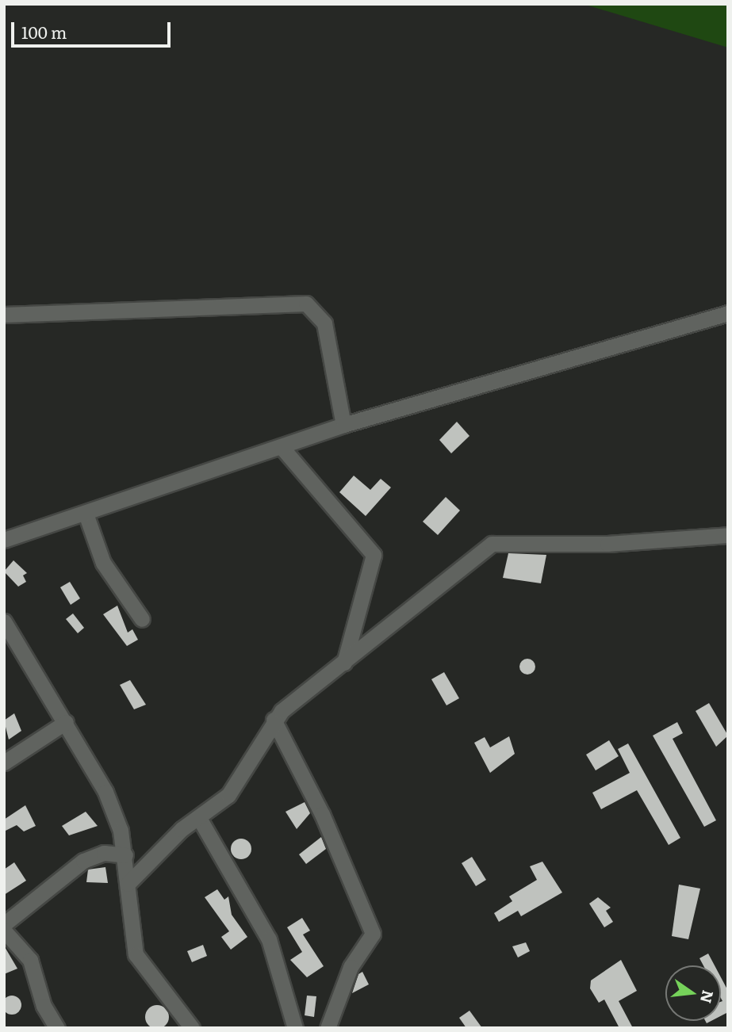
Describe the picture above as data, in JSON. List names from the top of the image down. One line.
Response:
{"scale_bar":"100 m","north":"right"}
